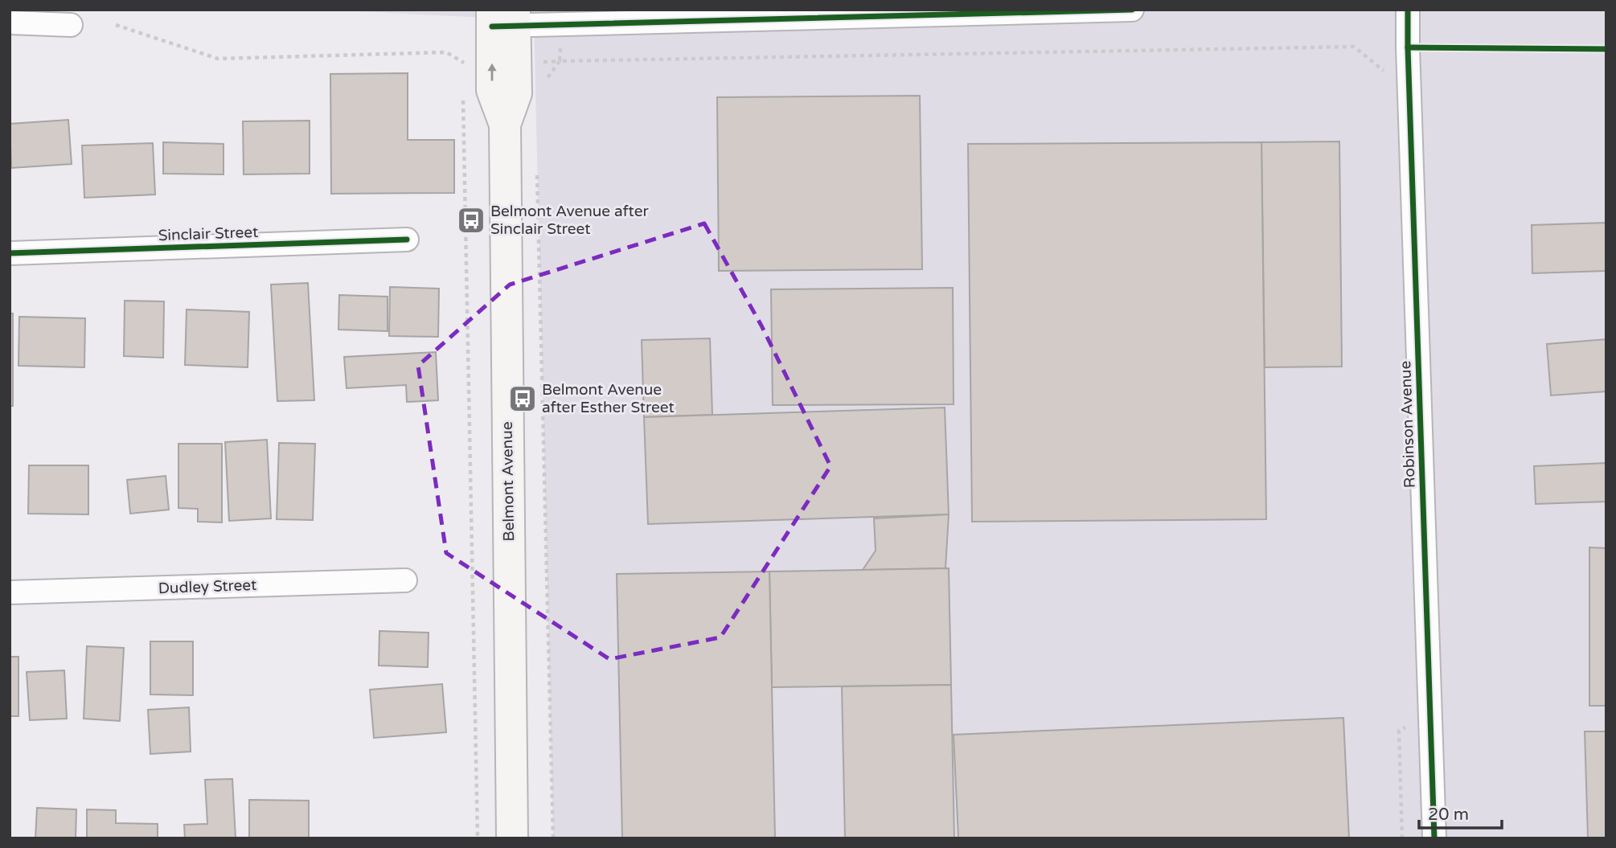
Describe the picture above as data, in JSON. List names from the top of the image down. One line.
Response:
{"streets":{"main road":["Belmont Avenue"],"street":["Sinclair Street","Robinson Avenue","Dudley Street"]},"places":{"bus stop":["Belmont Avenue after Sinclair Street","Belmont Avenue after Esther Street"]},"scale_bar":"20 m"}
